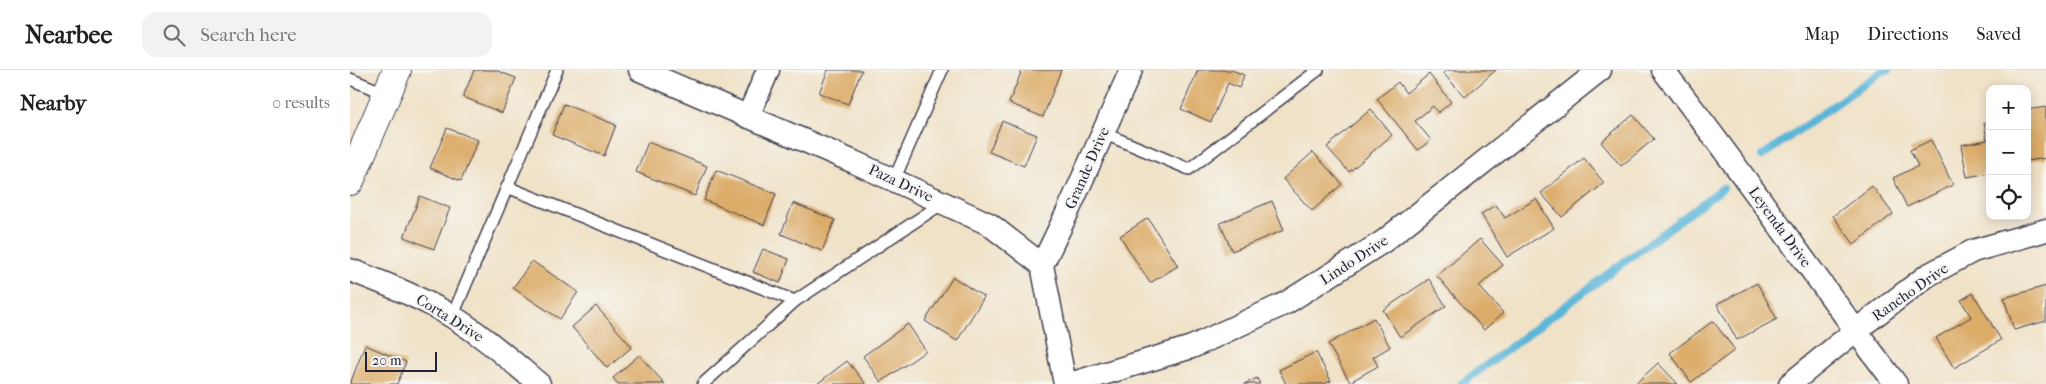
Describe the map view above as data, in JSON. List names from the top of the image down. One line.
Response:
{"streets":{"street":["Grande Drive","Paza Drive","Leyenda Drive","Lindo Drive","Rancho Drive","Corta Drive"]},"crossings":[["Grande Drive","Paza Drive"],["Leyenda Drive","Rancho Drive"]],"scale_bar":"20 m","page":{"header":"Nearbee","search":"Search here","nav":["Map","Directions","Saved"],"heading":["Nearby","0 results"],"map_buttons":["+","−"],"scale":"20 m"}}
